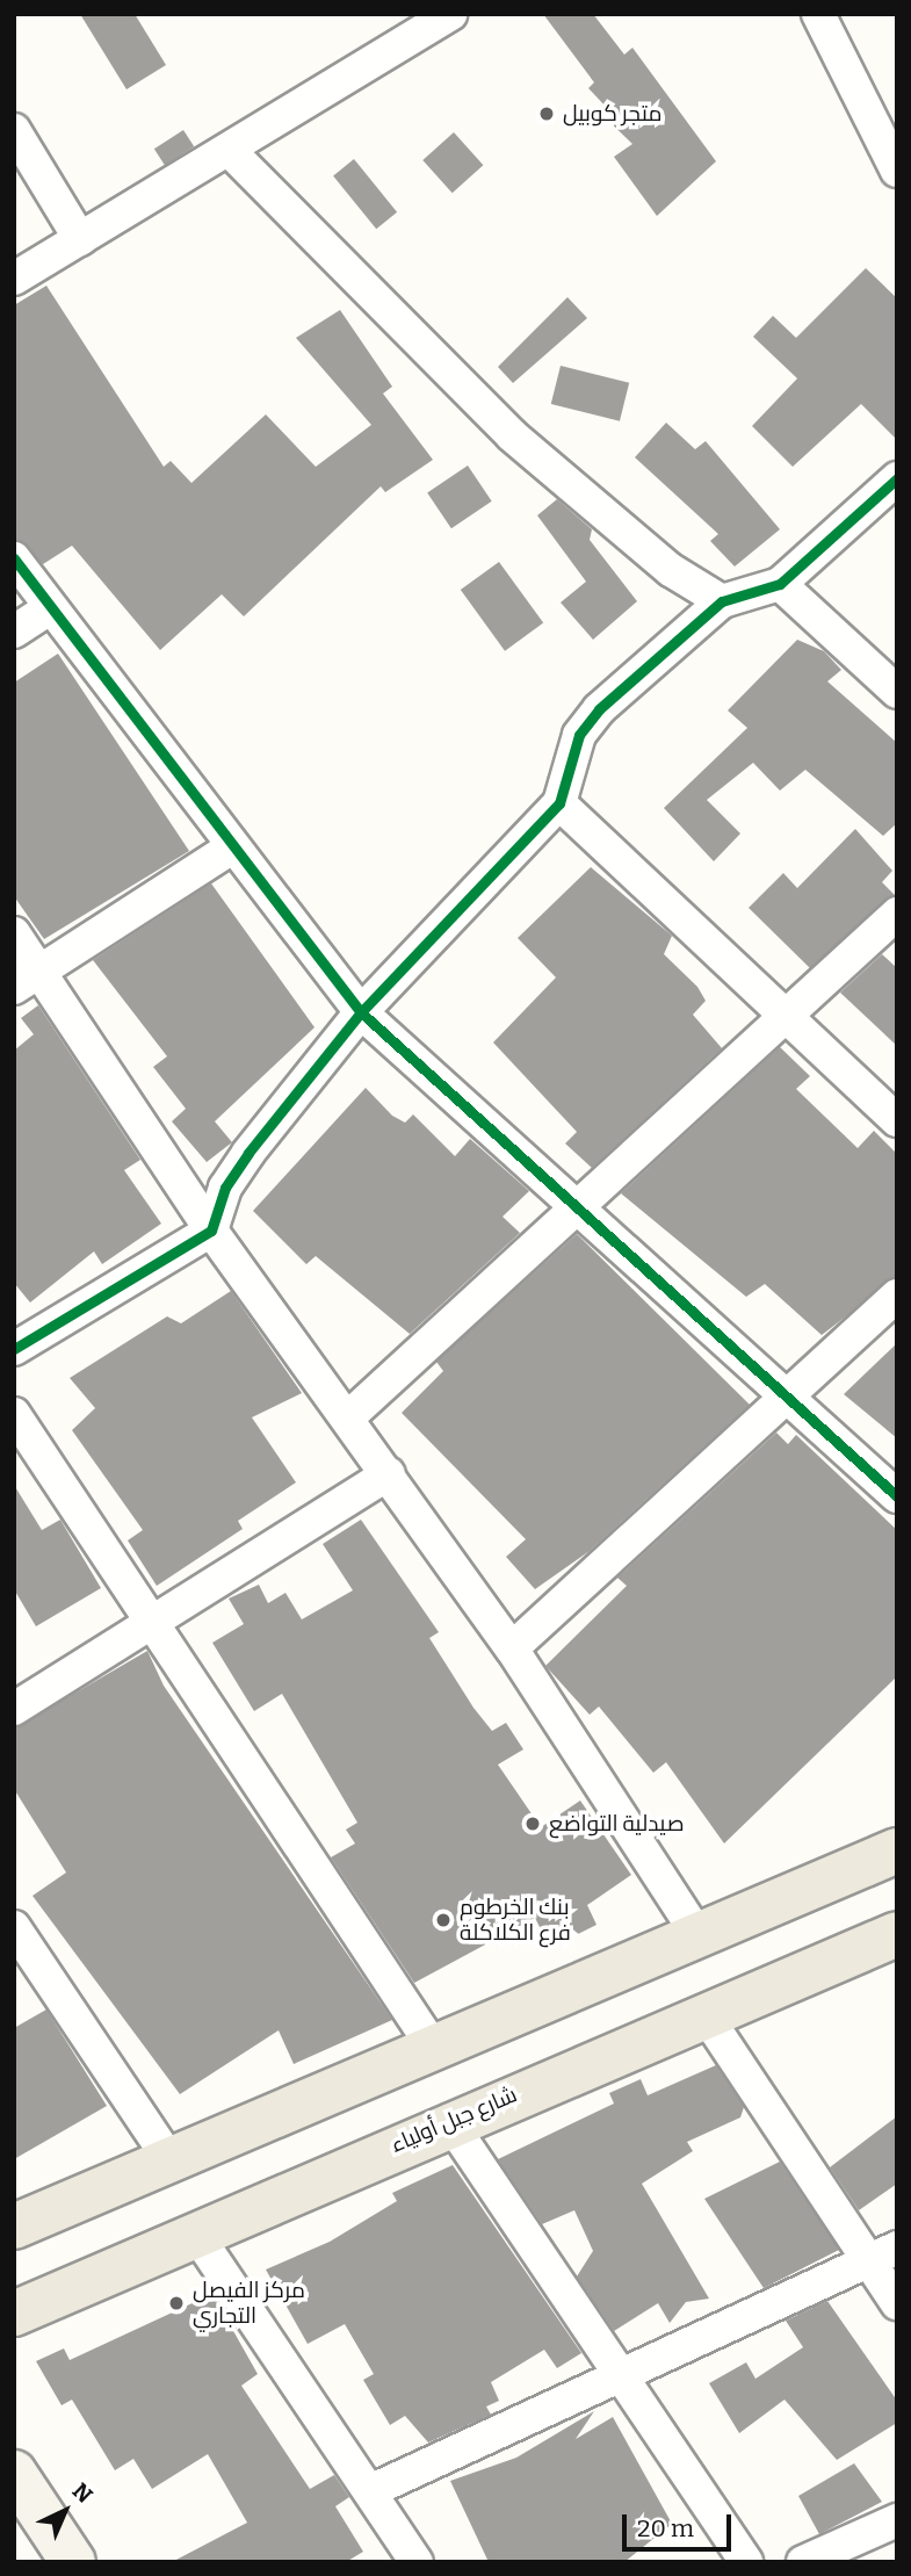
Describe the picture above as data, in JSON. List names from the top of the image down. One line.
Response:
{"streets":{"main road":["شارع جبل أولياء"]},"places":["متجر كوبيل","صيدلية التواضع","بنك الخرطوم فرع الكلاكلة","مركز الفيصل التجاري"],"scale_bar":"20 m","north":"top right"}
